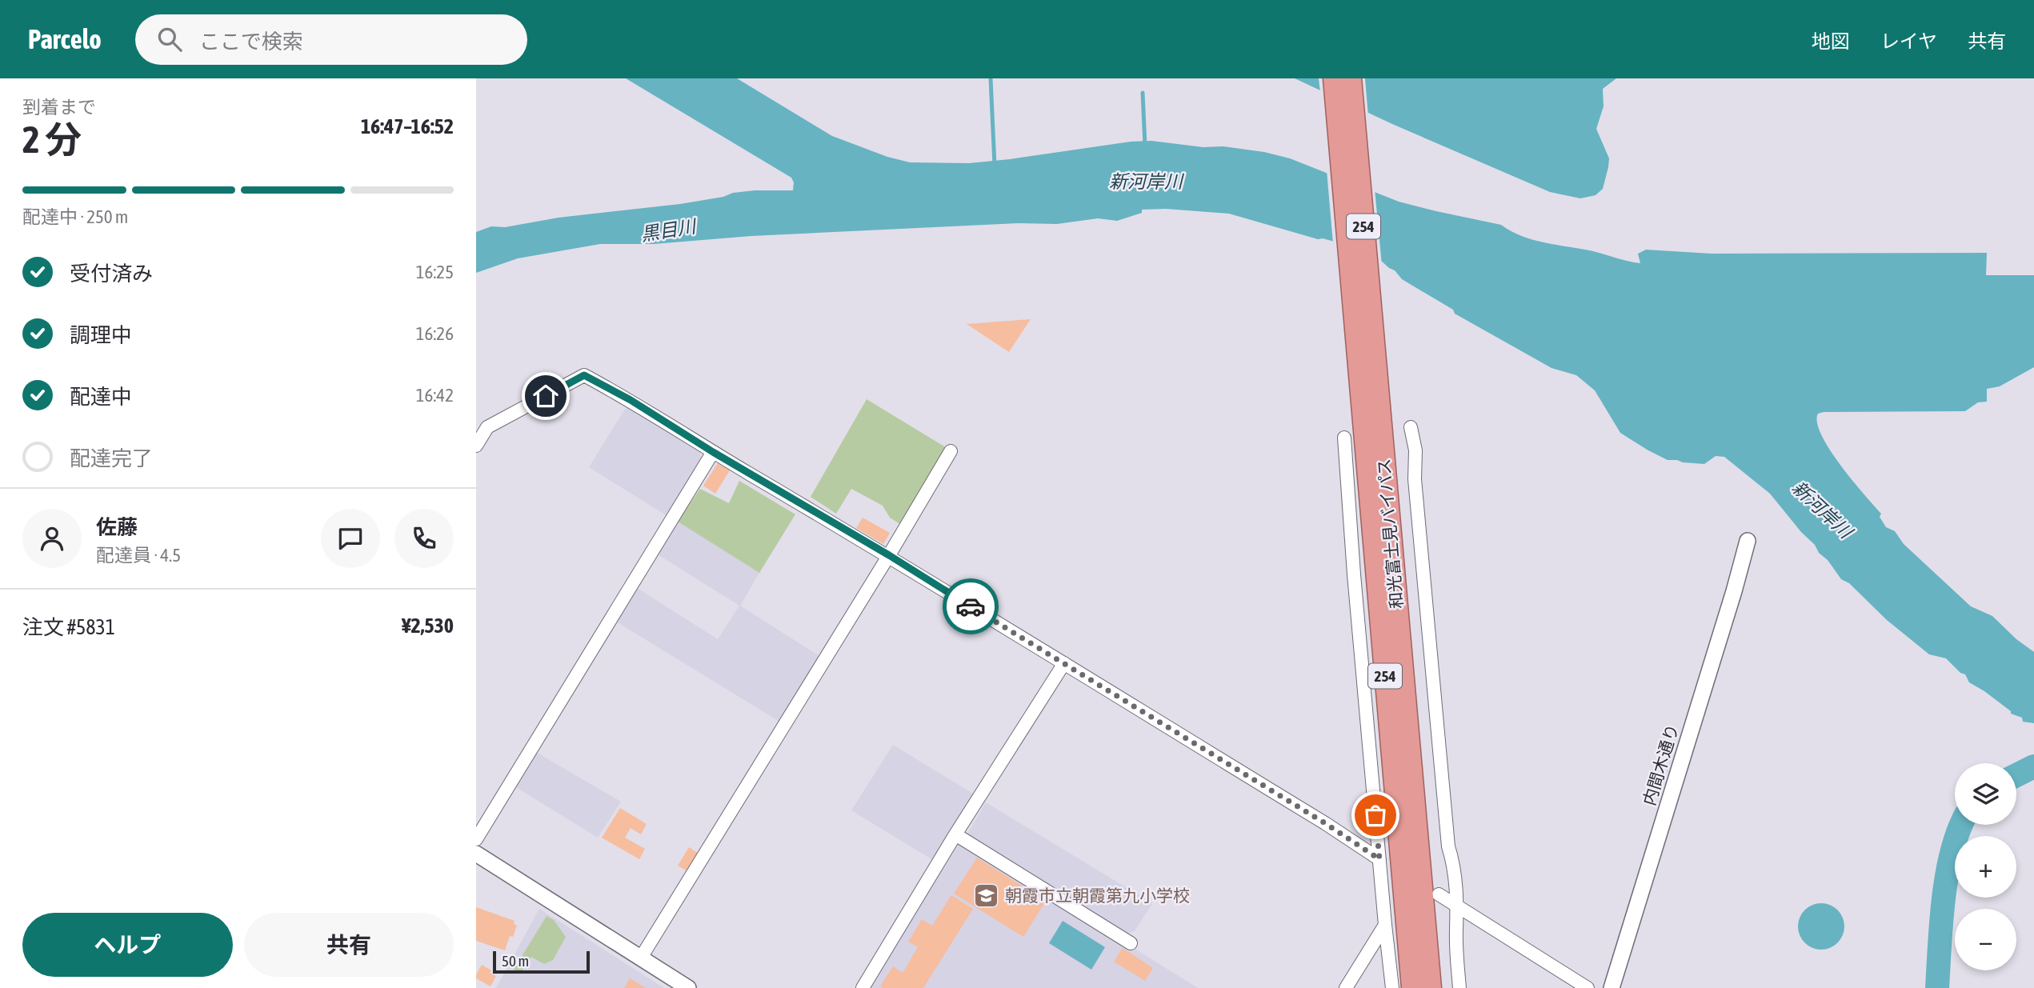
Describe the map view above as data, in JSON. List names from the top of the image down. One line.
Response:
{"streets":{"highway":["254","和光富士見バイパス"],"street":["内間木通り"]},"water":["新河岸川","黒目川"],"places":{"school or university":["朝霞市立朝霞第九小学校"]},"scale_bar":"50 m","page":{"header":"Parcelo","search":"ここで検索","nav":["地図","レイヤ","共有"],"heading":["2 分","到着まで","16:47–16:52"],"panel":["佐藤","配達員 · 4.5","注文 #5831","¥2,530"],"bar":"配達中 · 250 m","list":[["受付済み","16:25"],["調理中","16:26"],["配達中","16:42"],"配達完了"],"map_buttons":["+","−"],"buttons":["ヘルプ","共有"],"scale":"50 m"}}
